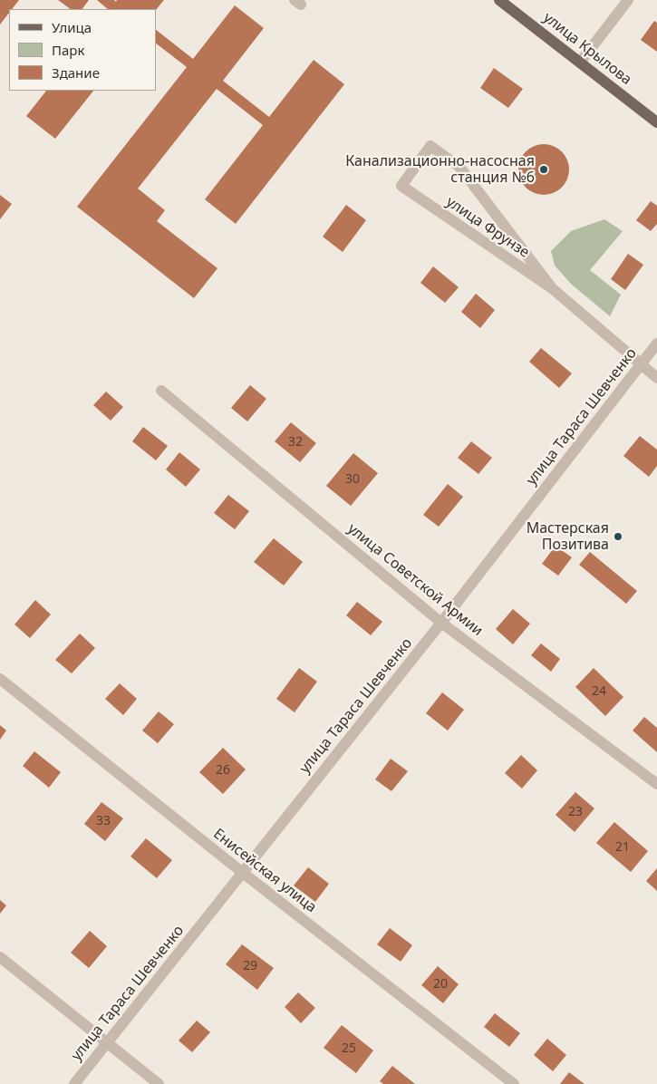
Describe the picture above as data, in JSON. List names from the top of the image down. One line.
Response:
{"streets":{"main road":["улица Крылова"],"street":["улица Фрунзе","улица Тараса Шевченко","улица Советской Армии","Енисейская улица"]},"crossings":[["улица Фрунзе","улица Тараса Шевченко"],["улица Тараса Шевченко","улица Советской Армии"],["улица Тараса Шевченко","Енисейская улица"]],"places":["Канализационно-насосная станция №6","Мастерская Позитива"],"house_numbers":["32","30","24","26","23","33","21","29","20","25"],"legend":["Улица","Парк","Здание"]}
